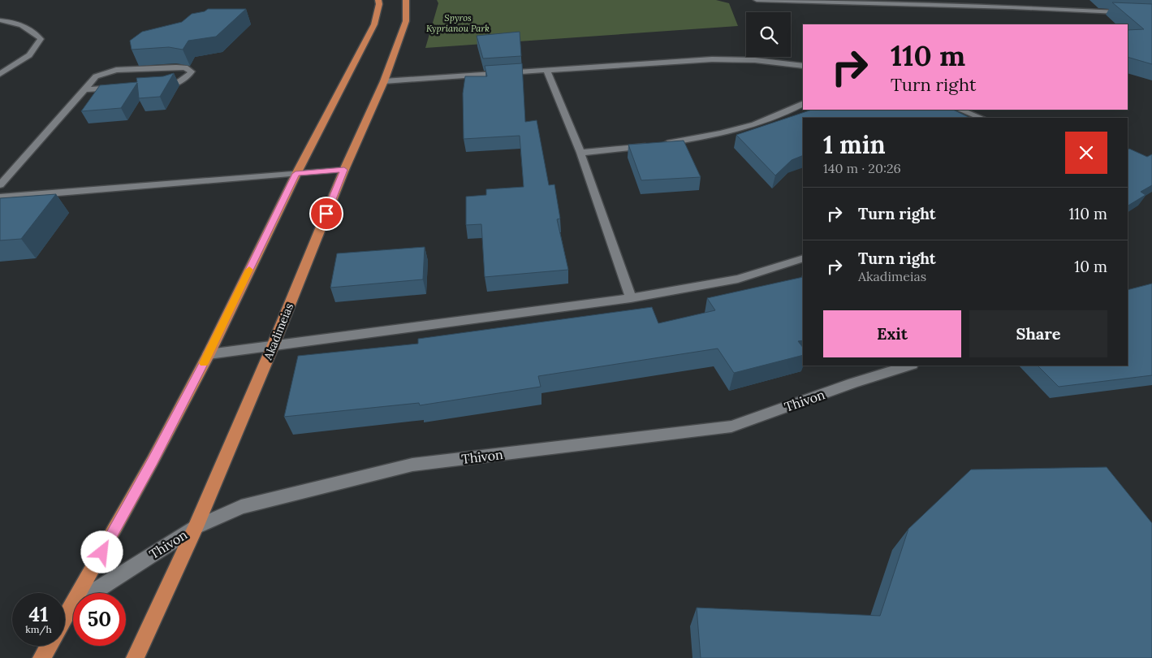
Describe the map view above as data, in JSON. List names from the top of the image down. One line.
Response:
{"streets":{"main road":["Akadimeias"],"street":["Thivon"]},"crossings":[["Akadimeias","Thivon"]],"parks":["Spyros Kyprianou Park"],"page":{"turn":["110 m","Turn right"],"heading":["1 min","140 m · 20:26"],"list":[{"name":"Turn right","value":"110 m"},{"name":"Turn right","note":"Akadimeias","value":"10 m"}],"buttons":["Exit","Share"],"speed":"41 km/h","limit":"50"}}
